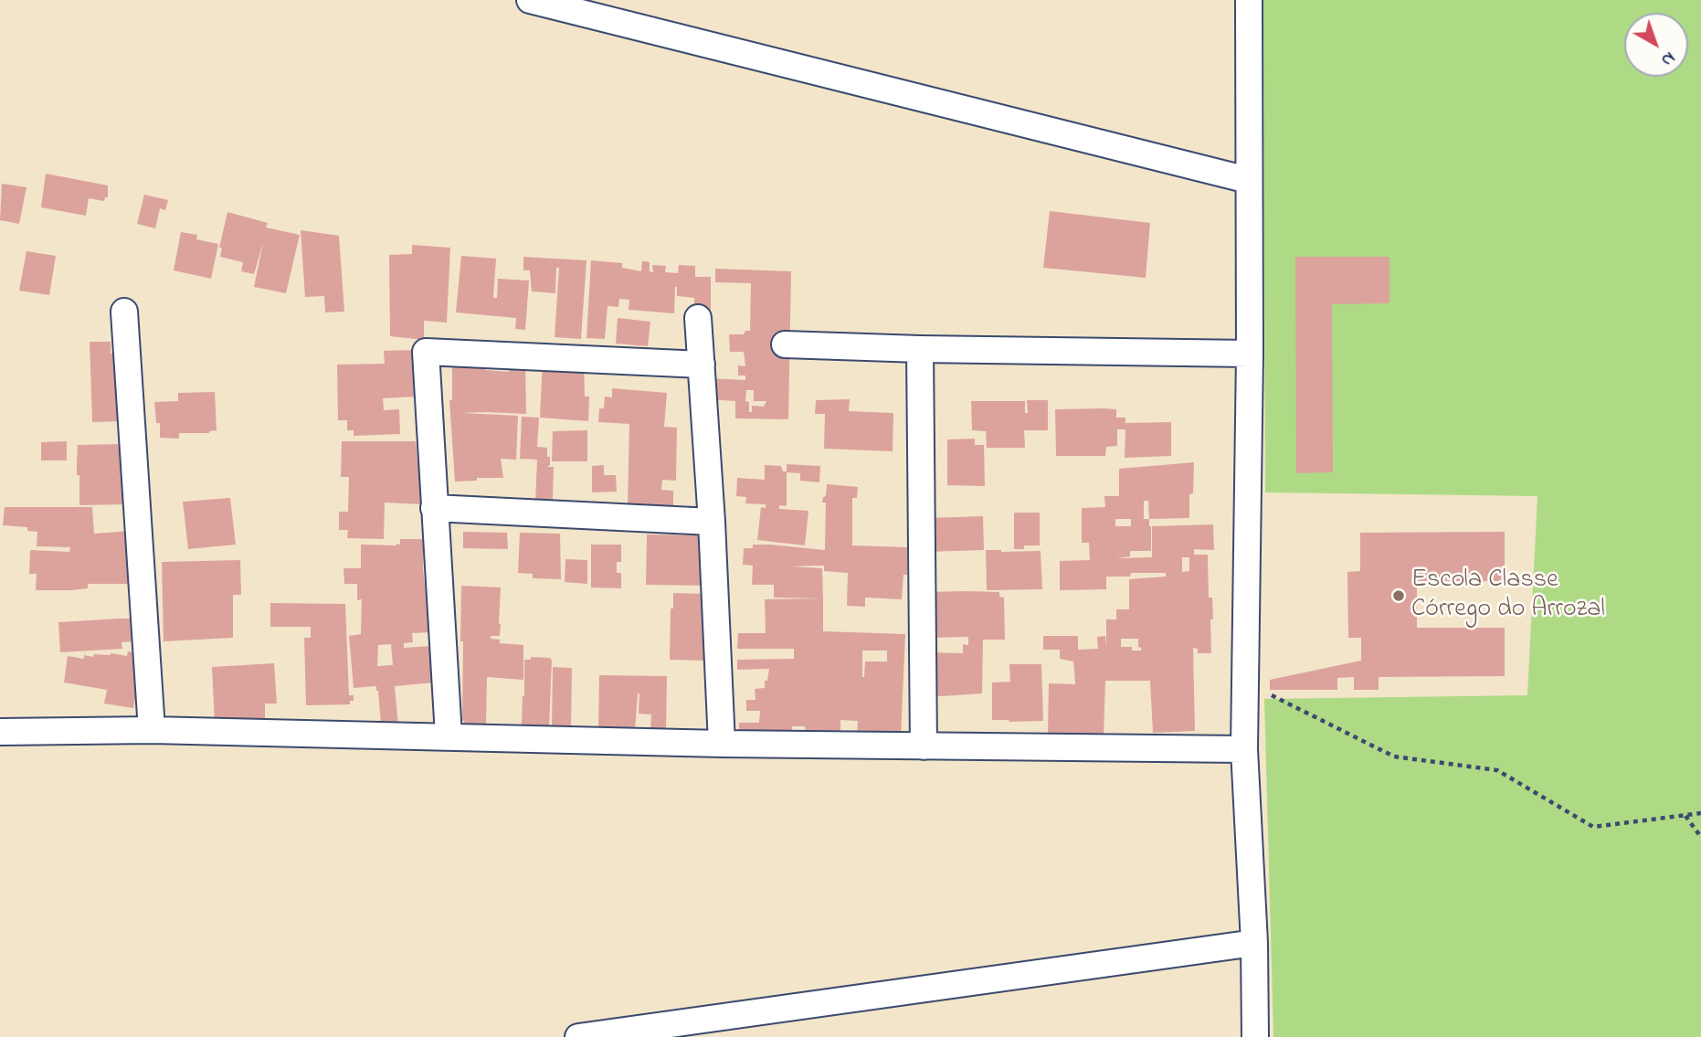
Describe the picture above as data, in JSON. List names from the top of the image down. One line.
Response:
{"places":["Escola Classe Córrego do Arrozal"],"north":"bottom right"}
